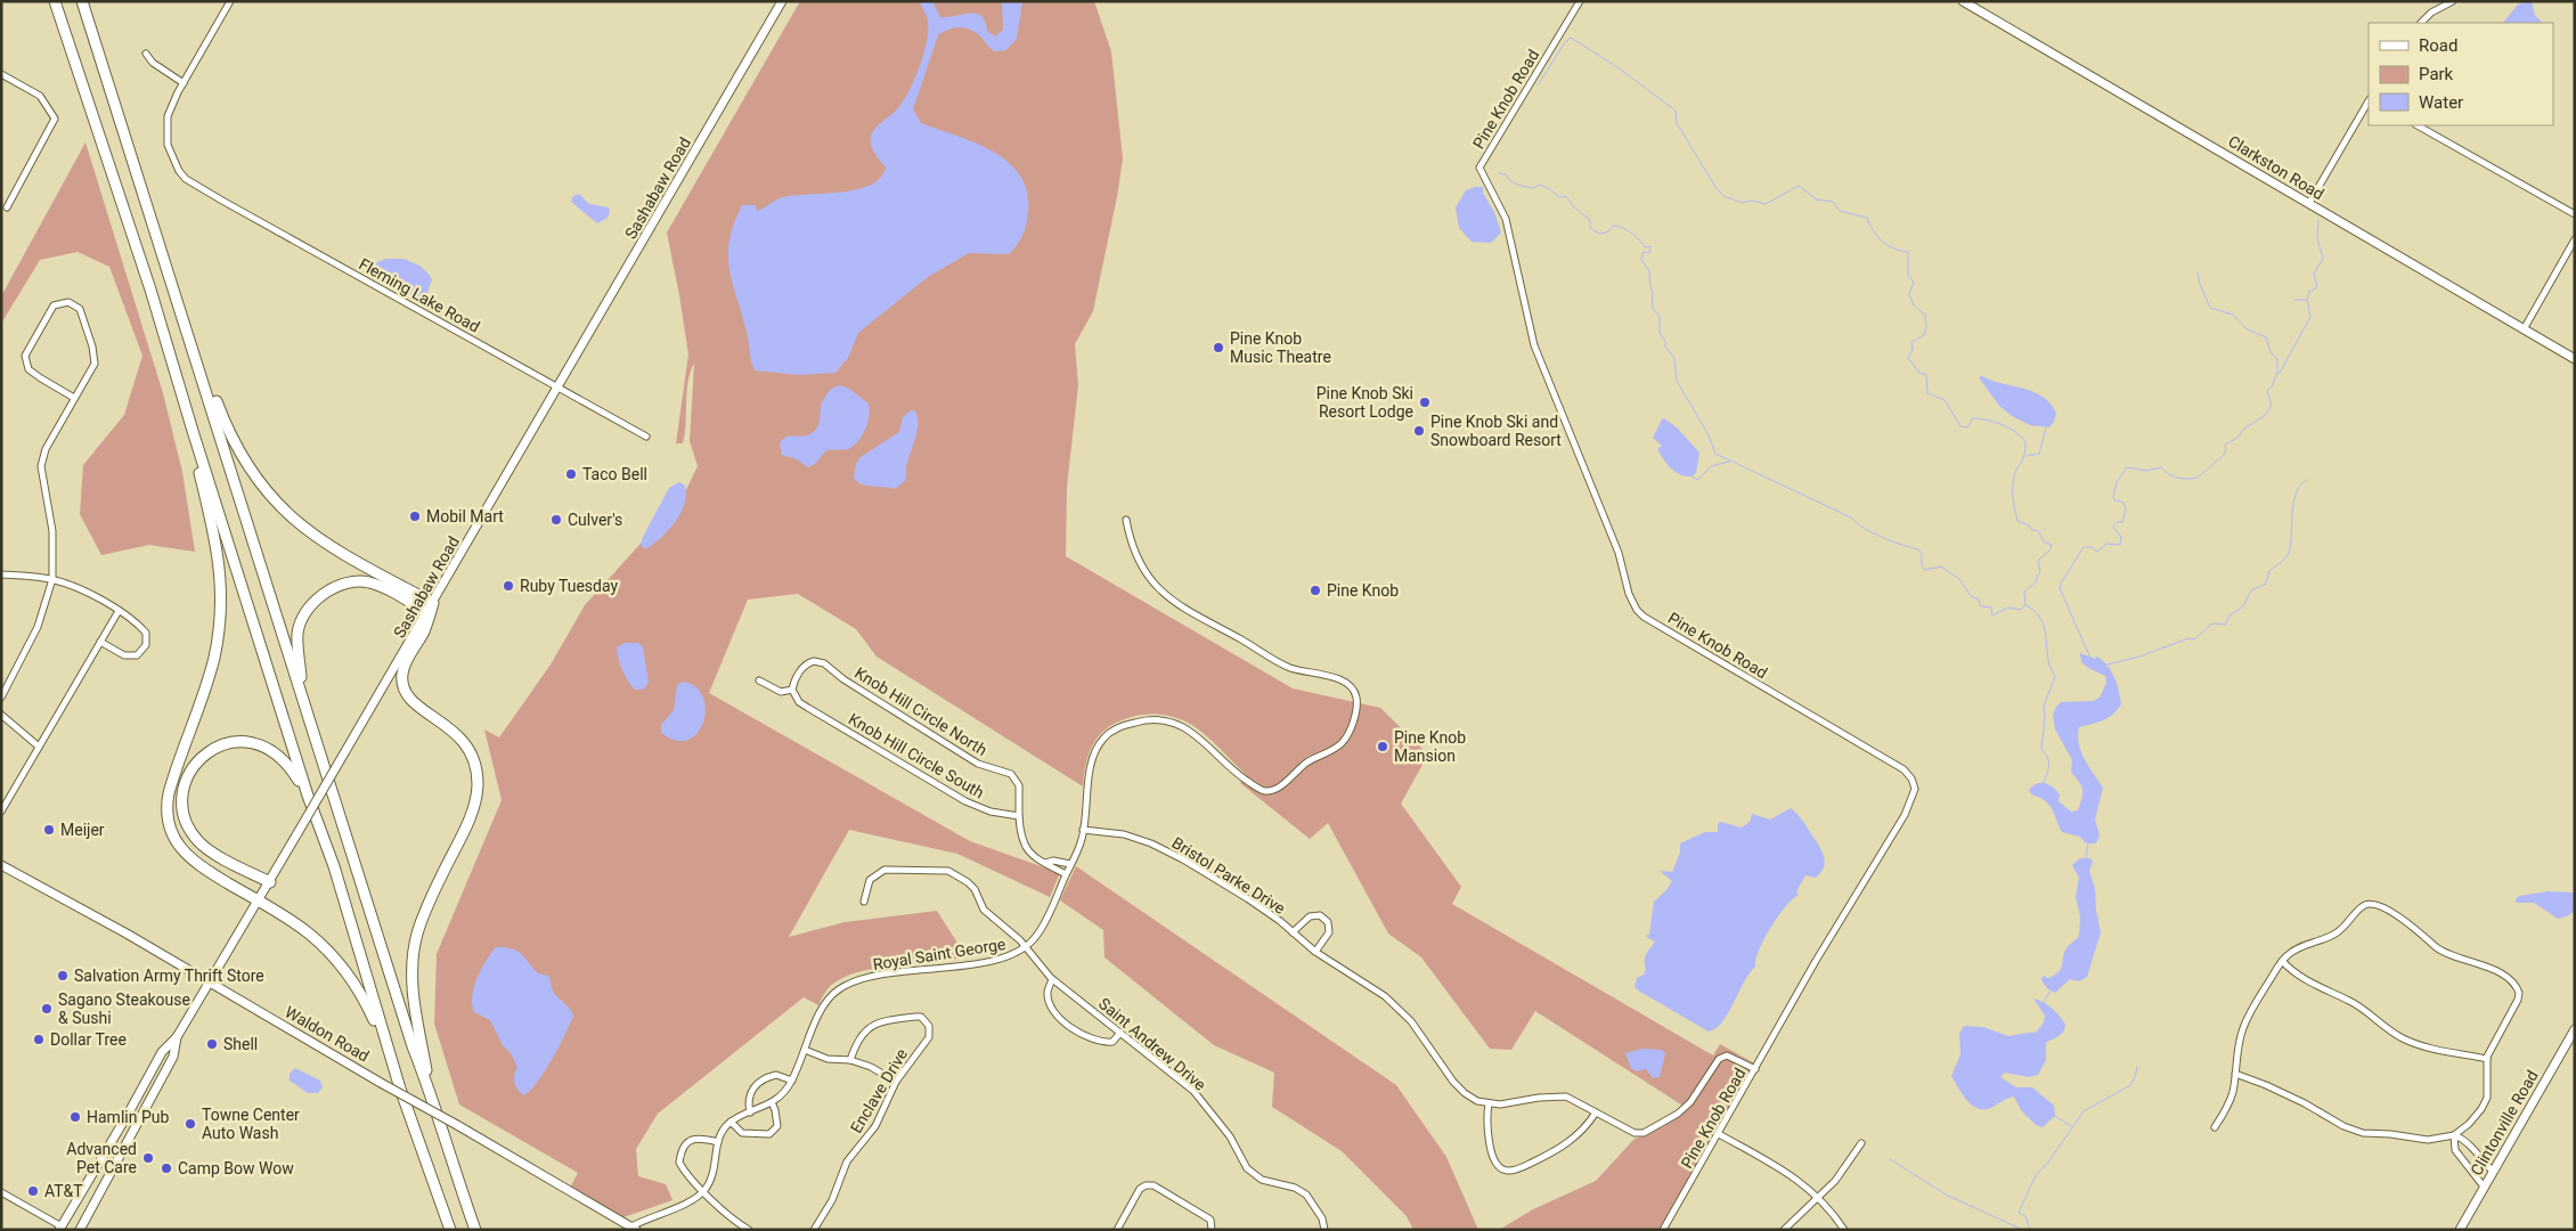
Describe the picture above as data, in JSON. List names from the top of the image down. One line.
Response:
{"streets":{"main road":["Clarkston Road","Sashabaw Road","Waldon Road","Clintonville Road"],"street":["Pine Knob Road","Fleming Lake Road","Knob Hill Circle North","Knob Hill Circle South","Bristol Parke Drive","Royal Saint George","Saint Andrew Drive","Enclave Drive"]},"crossings":[["Pine Knob Road","Bristol Parke Drive"],["Sashabaw Road","Fleming Lake Road"],["Sashabaw Road","Waldon Road"],["Knob Hill Circle North","Knob Hill Circle South"],["Bristol Parke Drive","Royal Saint George"],["Royal Saint George","Saint Andrew Drive"]],"places":["Pine Knob Music Theatre","Pine Knob Ski Resort Lodge","Pine Knob Ski and Snowboard Resort","Taco Bell","Mobil Mart","Culver's","Ruby Tuesday","Pine Knob","Pine Knob Mansion","Meijer","Salvation Army Thrift Store","Sagano Steakouse & Sushi","Dollar Tree","Shell","Hamlin Pub","Towne Center Auto Wash","Advanced Pet Care","Camp Bow Wow","AT&T"],"legend":["Road","Park","Water"]}
